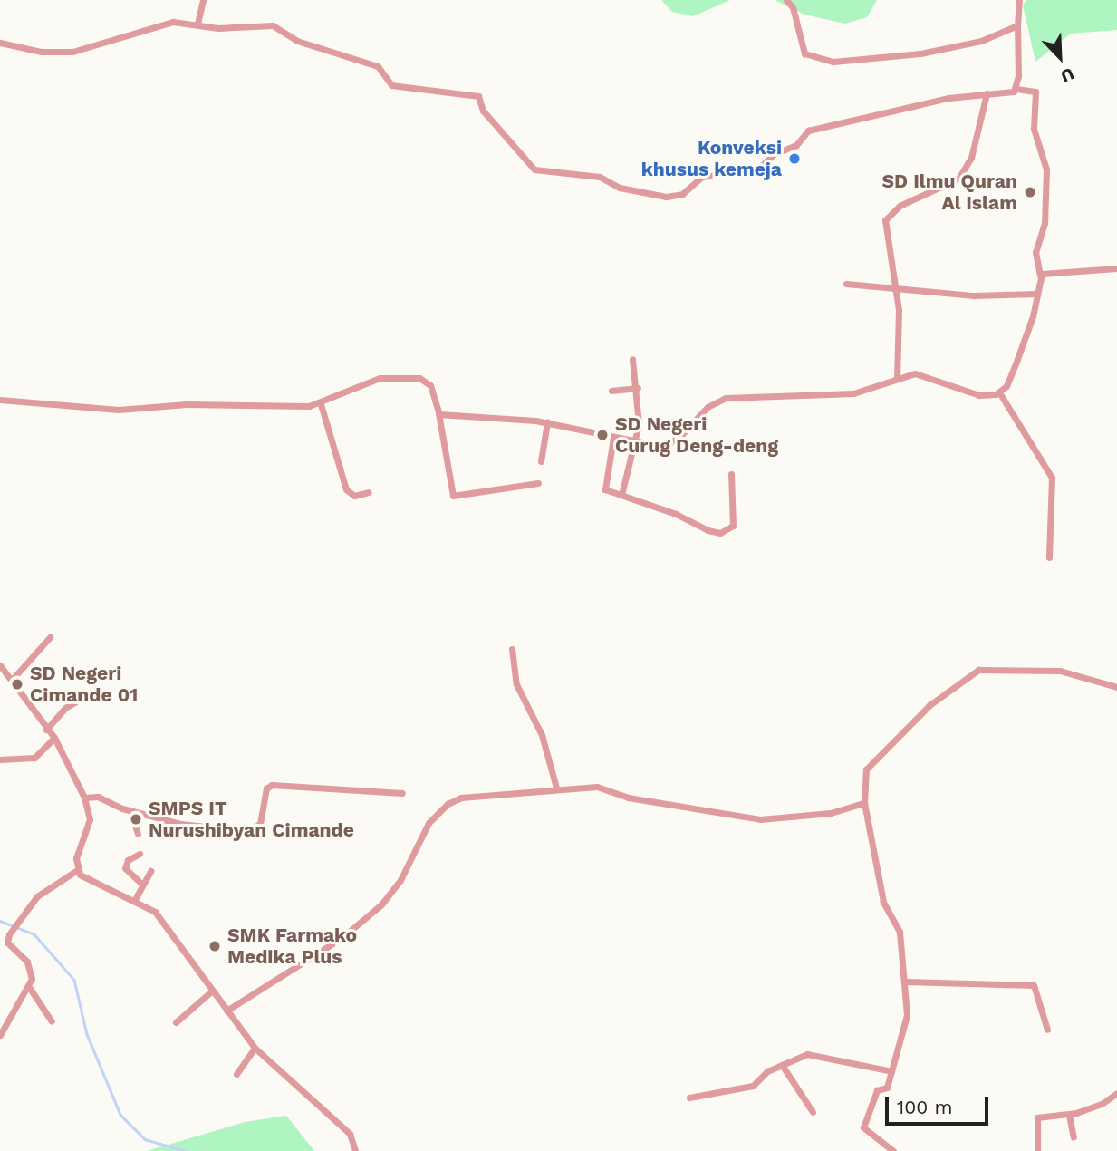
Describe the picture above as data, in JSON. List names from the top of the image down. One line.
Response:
{"places":["Konveksi khusus kemeja","SD Ilmu Quran Al Islam","SD Negeri Curug Deng-deng","SD Negeri Cimande 01","SMPS IT Nurushibyan Cimande","SMK Farmako Medika Plus"],"scale_bar":"100 m","north":"bottom right"}
